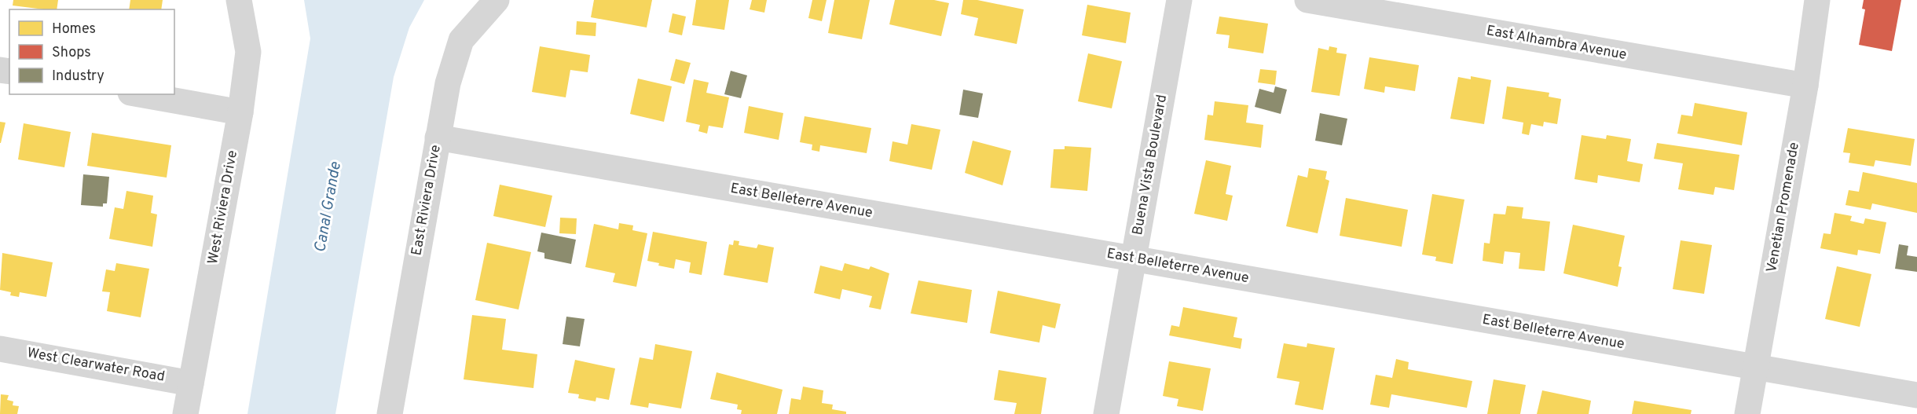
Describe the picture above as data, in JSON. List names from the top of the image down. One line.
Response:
{"streets":{"street":["East Alhambra Avenue","Buena Vista Boulevard","East Riviera Drive","East Belleterre Avenue","West Riviera Drive","Venetian Promenade","West Clearwater Road"]},"crossings":[["East Alhambra Avenue","Venetian Promenade"],["Buena Vista Boulevard","East Belleterre Avenue"],["East Riviera Drive","East Belleterre Avenue"],["East Belleterre Avenue","Venetian Promenade"],["West Riviera Drive","West Clearwater Road"]],"water":["Canal Grande"],"legend":["Homes","Shops","Industry"]}
